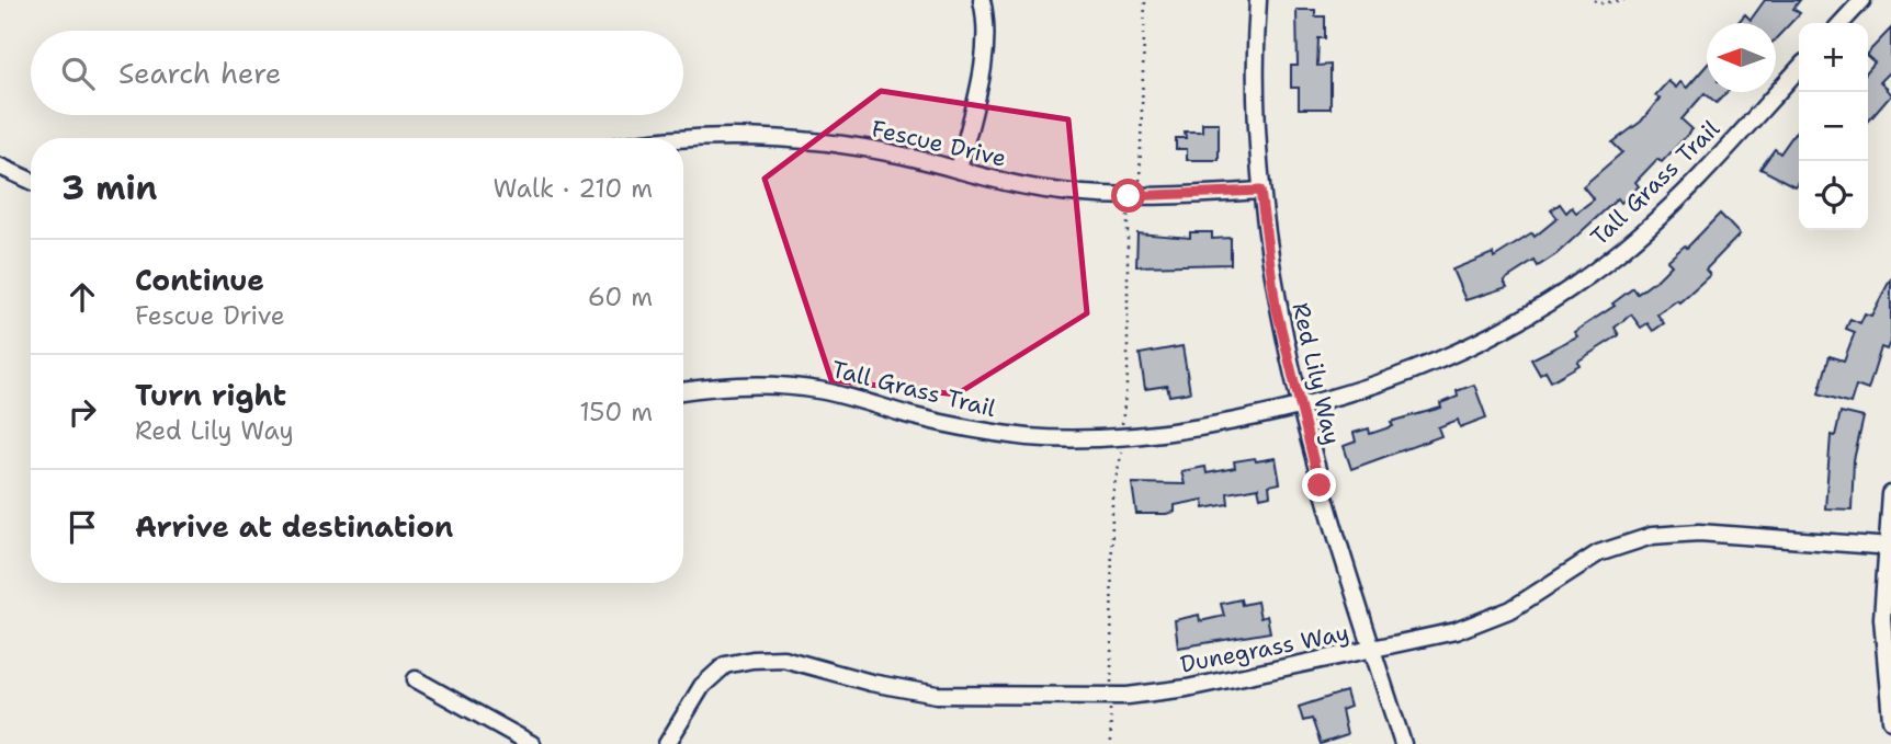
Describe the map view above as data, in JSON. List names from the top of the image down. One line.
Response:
{"streets":{"street":["Fescue Drive","Tall Grass Trail","Red Lily Way","Dunegrass Way"]},"crossings":[["Fescue Drive","Red Lily Way"],["Tall Grass Trail","Red Lily Way"],["Red Lily Way","Dunegrass Way"]],"north":"left","page":{"map_buttons":["+","−"],"search":"Search here","heading":["3 min","Walk · 210 m"],"list":[["Continue","Fescue Drive","60 m"],["Turn right","Red Lily Way","150 m"],"Arrive at destination"]}}
